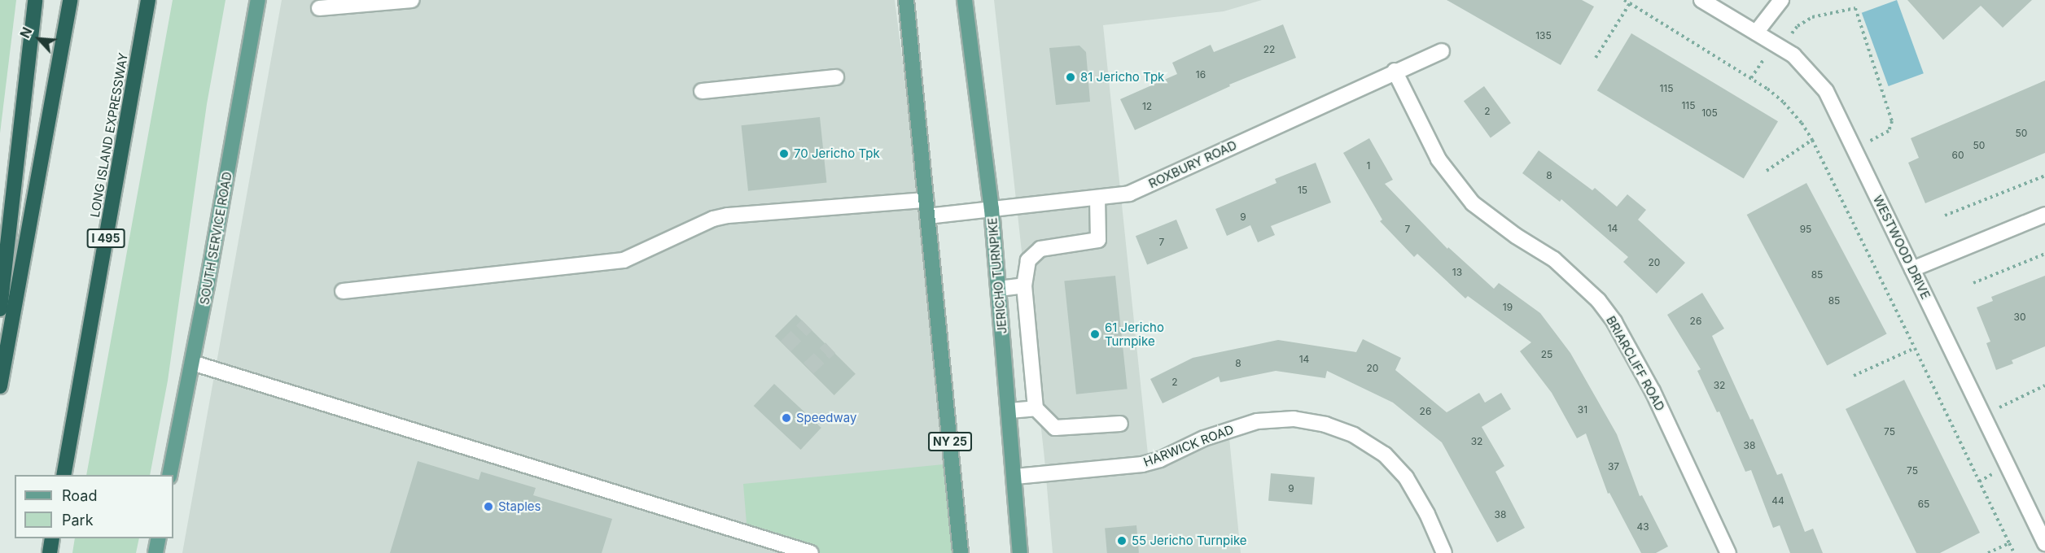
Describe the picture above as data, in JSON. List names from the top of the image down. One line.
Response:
{"streets":{"highway":["LONG ISLAND EXPRESSWAY","I 495"],"main road":["SOUTH SERVICE ROAD","JERICHO TURNPIKE","NY 25"],"street":["ROXBURY ROAD","WESTWOOD DRIVE","BRIARCLIFF ROAD","HARWICK ROAD"]},"crossings":[["ROXBURY ROAD","JERICHO TURNPIKE"],["ROXBURY ROAD","BRIARCLIFF ROAD"],["ROXBURY ROAD","NY 25"],["JERICHO TURNPIKE","HARWICK ROAD"]],"places":["81 Jericho Tpk","70 Jericho Tpk","61 Jericho Turnpike","Speedway","Staples","55 Jericho Turnpike"],"house_numbers":["135","22","16","115","115","12","2","105","50","50","60","1","8","15","9","14","7","95","7","20","13","85","85","19","30","26","25","14","8","20","2","32","31","26","75","32","38","37","75","9","44","65","38","43"],"legend":["Road","Park"],"north":"top left"}
